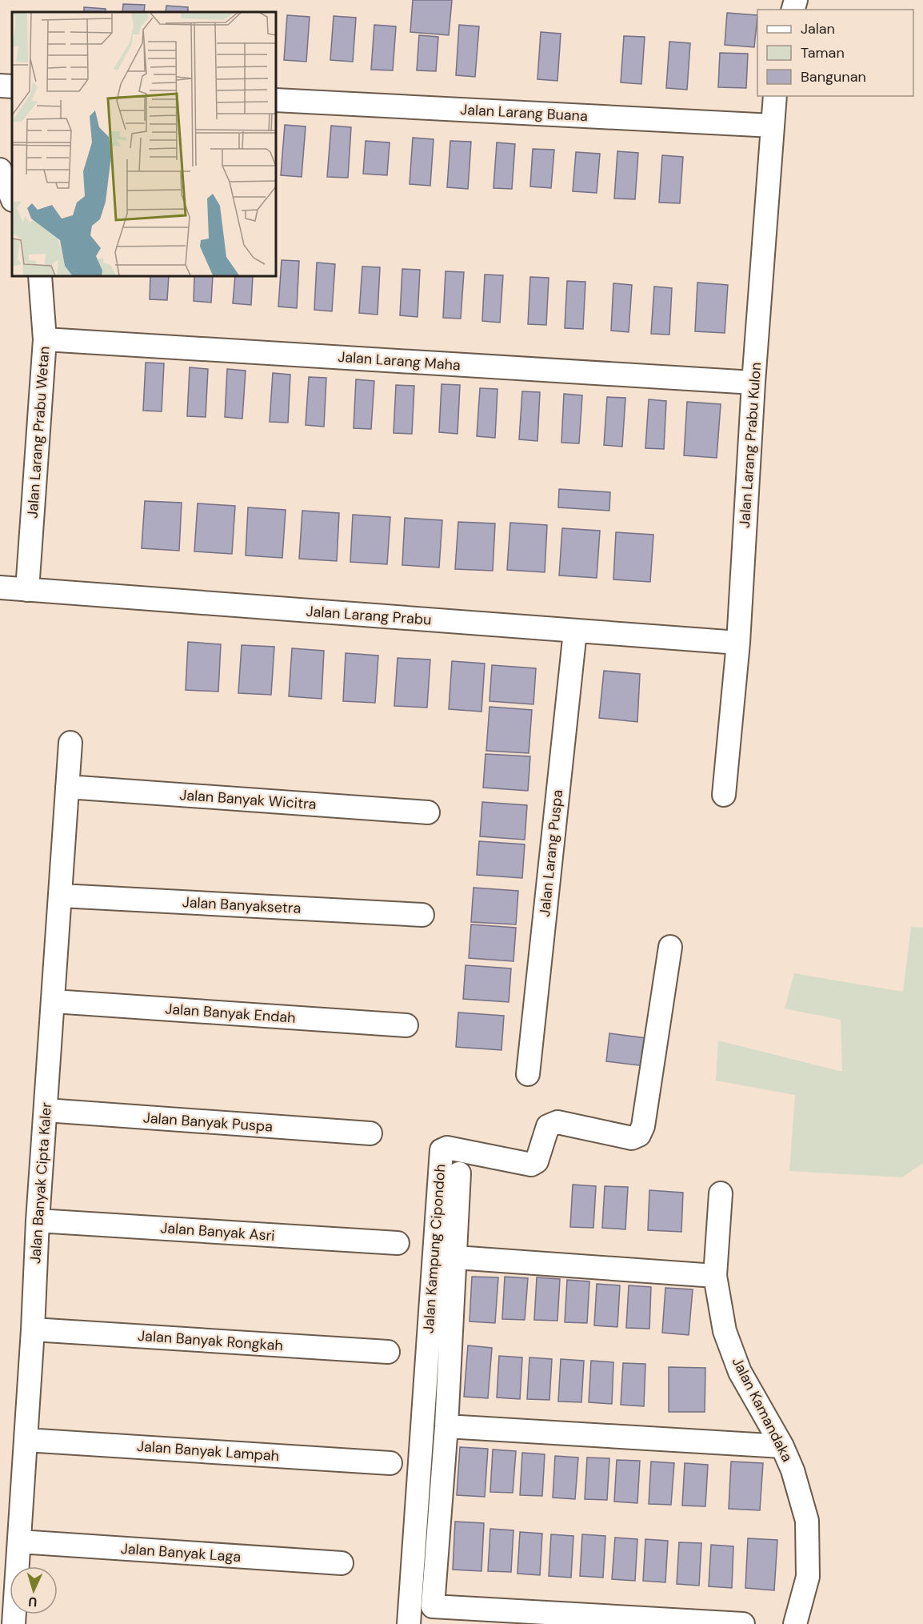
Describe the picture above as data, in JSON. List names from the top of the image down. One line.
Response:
{"streets":{"street":["Jalan Larang Buana","Jalan Larang Maha","Jalan Larang Prabu Wetan","Jalan Larang Prabu Kulon","Jalan Larang Prabu","Jalan Banyak Wicitra","Jalan Larang Puspa","Jalan Banyaksetra","Jalan Banyak Endah","Jalan Banyak Puspa","Jalan Banyak Cipta Kaler","Jalan Banyak Asri","Jalan Kampung Cipondoh","Jalan Banyak Rongkah","Jalan Kamandaka","Jalan Banyak Lampah","Jalan Banyak Laga"]},"crossings":[["Jalan Larang Buana","Jalan Larang Prabu Kulon"],["Jalan Larang Maha","Jalan Larang Prabu Wetan"],["Jalan Larang Maha","Jalan Larang Prabu Kulon"],["Jalan Larang Prabu Wetan","Jalan Larang Prabu"],["Jalan Larang Prabu Kulon","Jalan Larang Prabu"],["Jalan Larang Prabu","Jalan Larang Puspa"],["Jalan Banyak Wicitra","Jalan Banyak Cipta Kaler"],["Jalan Banyaksetra","Jalan Banyak Cipta Kaler"],["Jalan Banyak Endah","Jalan Banyak Cipta Kaler"],["Jalan Banyak Puspa","Jalan Banyak Cipta Kaler"],["Jalan Banyak Cipta Kaler","Jalan Banyak Asri"],["Jalan Banyak Cipta Kaler","Jalan Banyak Rongkah"],["Jalan Banyak Cipta Kaler","Jalan Banyak Lampah"],["Jalan Banyak Cipta Kaler","Jalan Banyak Laga"]],"legend":["Jalan","Taman","Bangunan"],"north":"bottom"}
